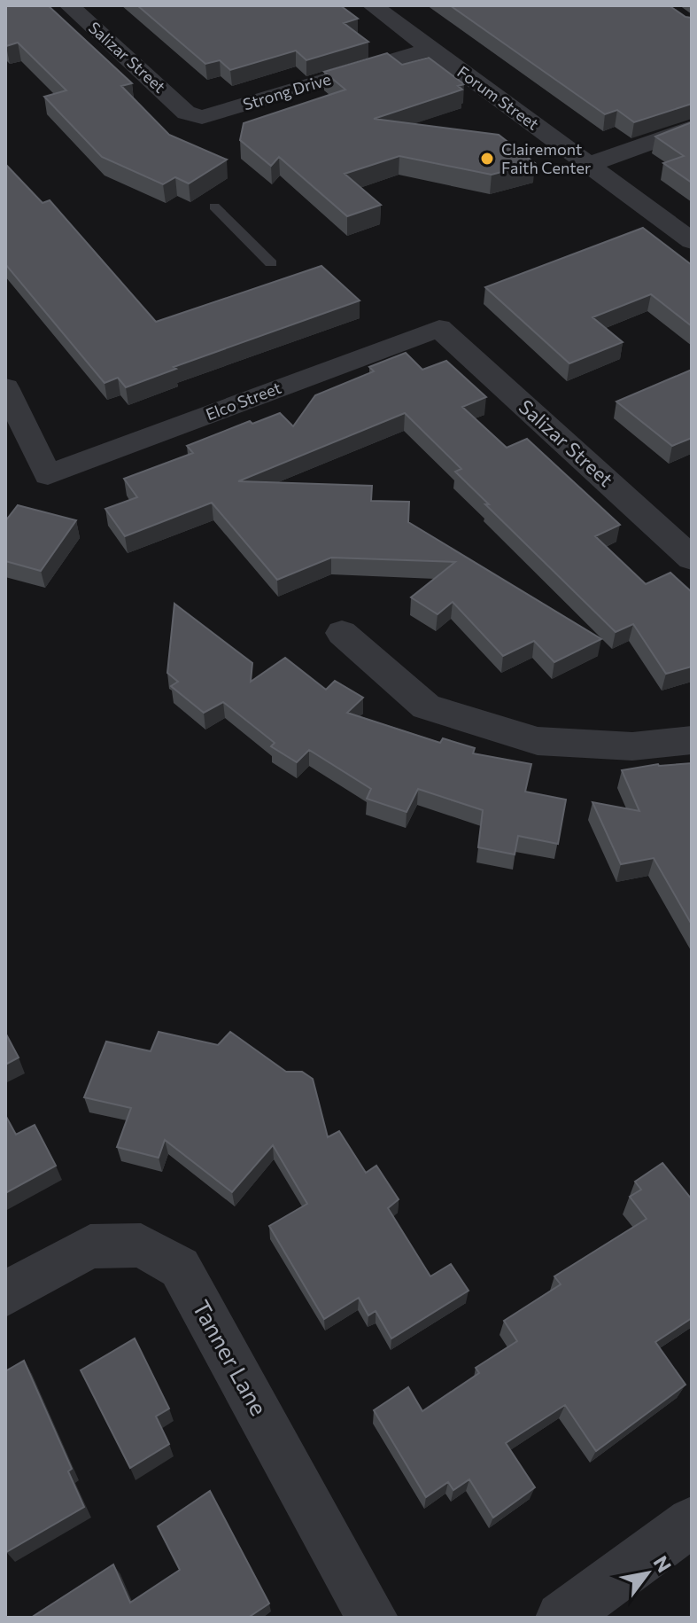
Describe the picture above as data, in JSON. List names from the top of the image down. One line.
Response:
{"streets":{"street":["Salizar Street","Strong Drive","Forum Street","Elco Street","Tanner Lane"]},"crossings":[["Salizar Street","Strong Drive"],["Salizar Street","Elco Street"],["Strong Drive","Forum Street"]],"places":["Clairemont Faith Center"],"north":"top right"}
